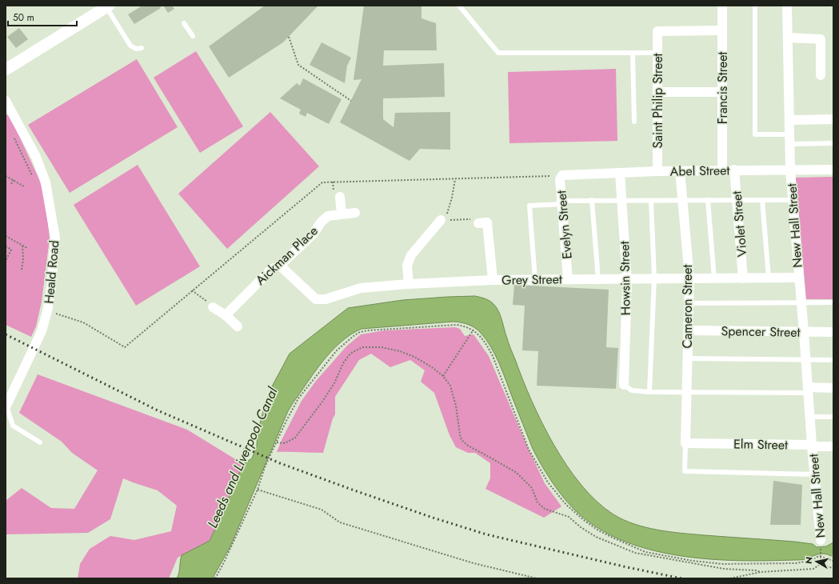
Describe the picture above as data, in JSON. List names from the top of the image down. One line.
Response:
{"streets":{"street":["Francis Street","Saint Philip Street","Abel Street","Violet Street","Evelyn Street","New Hall Street","Aickman Place","Heald Road","Howsin Street","Grey Street","Cameron Street","Spencer Street","Elm Street"]},"crossings":[["Francis Street","Saint Philip Street"],["Francis Street","Abel Street"],["Saint Philip Street","Abel Street"],["Abel Street","Violet Street"],["Abel Street","Evelyn Street"],["Abel Street","New Hall Street"],["Abel Street","Howsin Street"],["Abel Street","Cameron Street"],["Violet Street","Grey Street"],["Evelyn Street","Grey Street"],["New Hall Street","Grey Street"],["New Hall Street","Spencer Street"],["New Hall Street","Elm Street"],["Aickman Place","Grey Street"],["Howsin Street","Grey Street"],["Grey Street","Cameron Street"],["Cameron Street","Spencer Street"],["Cameron Street","Elm Street"]],"water":["Leeds and Liverpool Canal"],"scale_bar":"50 m","north":"left"}
